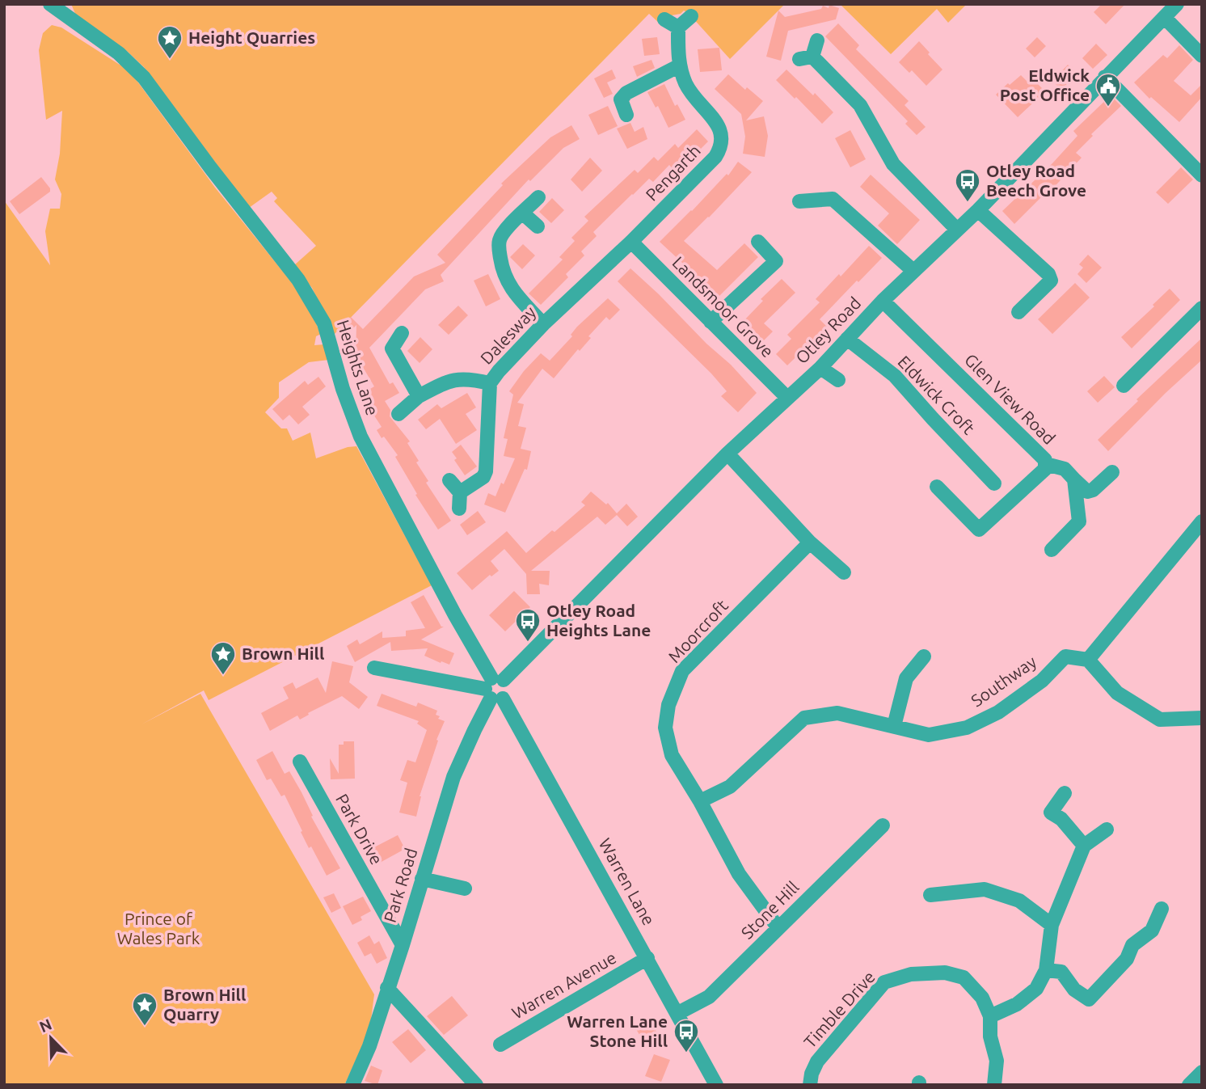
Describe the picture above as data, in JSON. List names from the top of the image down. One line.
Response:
{"streets":{"street":["Pengarth","Landsmoor Grove","Otley Road","Dalesway","Heights Lane","Eldwick Croft","Glen View Road","Moorcroft","Southway","Park Drive","Warren Lane","Park Road","Stone Hill","Warren Avenue","Timble Drive"]},"crossings":[["Pengarth","Landsmoor Grove"],["Pengarth","Dalesway"],["Landsmoor Grove","Otley Road"],["Landsmoor Grove","Dalesway"],["Otley Road","Heights Lane"],["Otley Road","Eldwick Croft"],["Otley Road","Glen View Road"],["Otley Road","Warren Lane"],["Otley Road","Park Road"],["Heights Lane","Warren Lane"],["Heights Lane","Park Road"],["Moorcroft","Southway"],["Moorcroft","Stone Hill"],["Park Drive","Park Road"],["Warren Lane","Park Road"],["Warren Lane","Stone Hill"],["Warren Lane","Warren Avenue"]],"parks":["Prince of Wales Park"],"places":{"place":["Height Quarries","Brown Hill","Brown Hill Quarry"],"public building":["Eldwick Post Office"],"bus stop":["Otley Road Beech Grove","Otley Road Heights Lane","Warren Lane Stone Hill"]},"north":"top left"}
